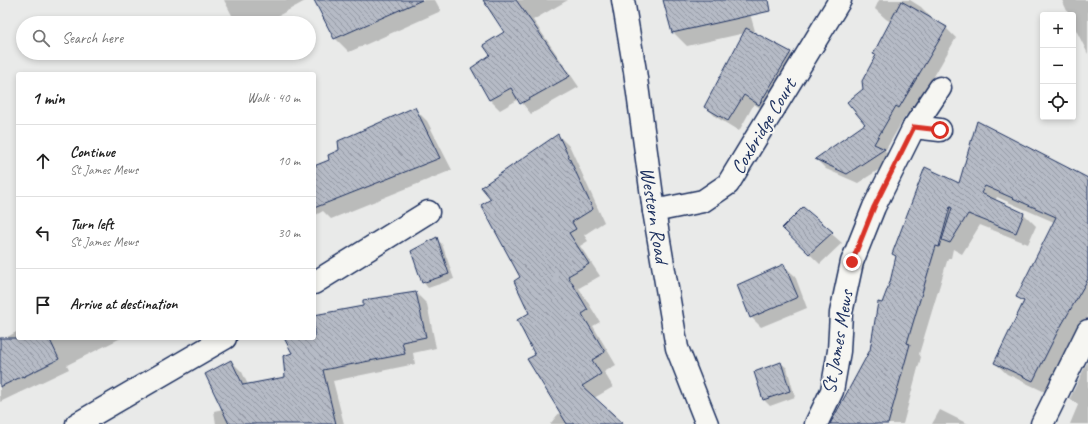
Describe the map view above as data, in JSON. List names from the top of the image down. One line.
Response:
{"streets":{"street":["Coxbridge Court","Western Road","St James Mews"]},"crossings":[["Coxbridge Court","Western Road"]],"page":{"map_buttons":["+","−"],"search":"Search here","heading":["1 min","Walk · 40 m"],"list":[["Continue","St James Mews","10 m"],["Turn left","St James Mews","30 m"],"Arrive at destination"]}}
